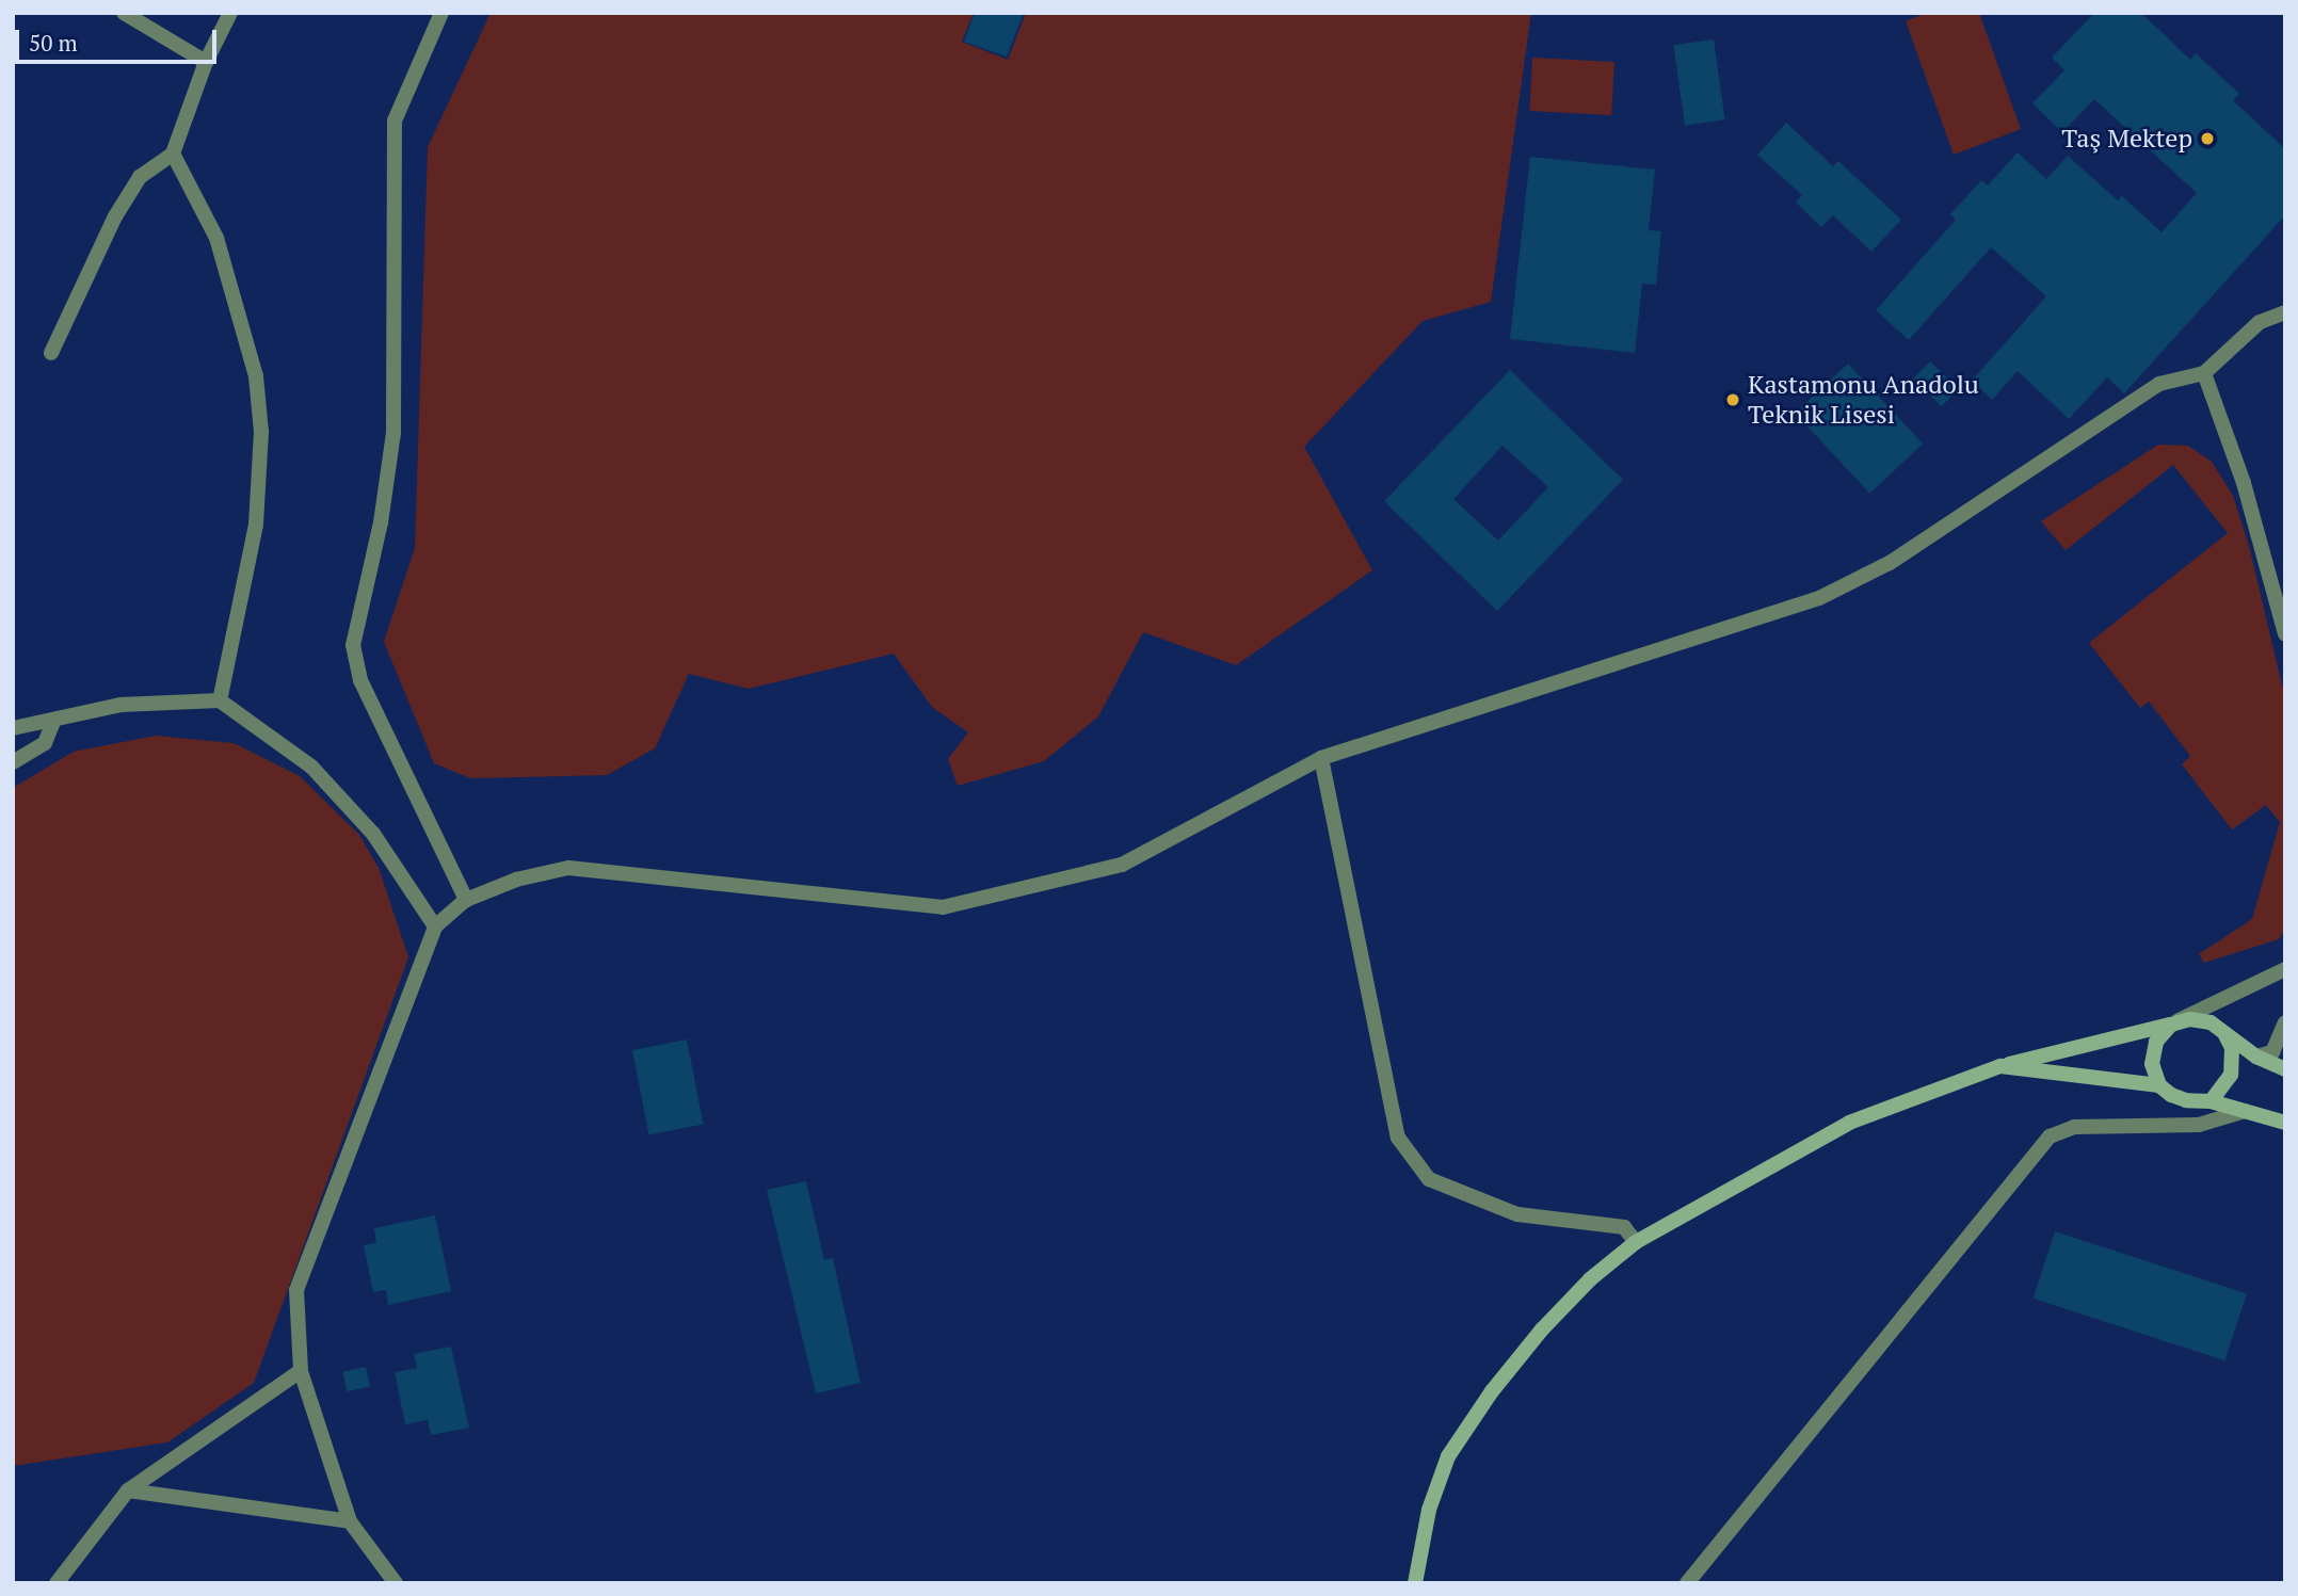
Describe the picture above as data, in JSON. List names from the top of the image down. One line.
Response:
{"places":["Taş Mektep","Kastamonu Anadolu Teknik Lisesi"],"scale_bar":"50 m"}
